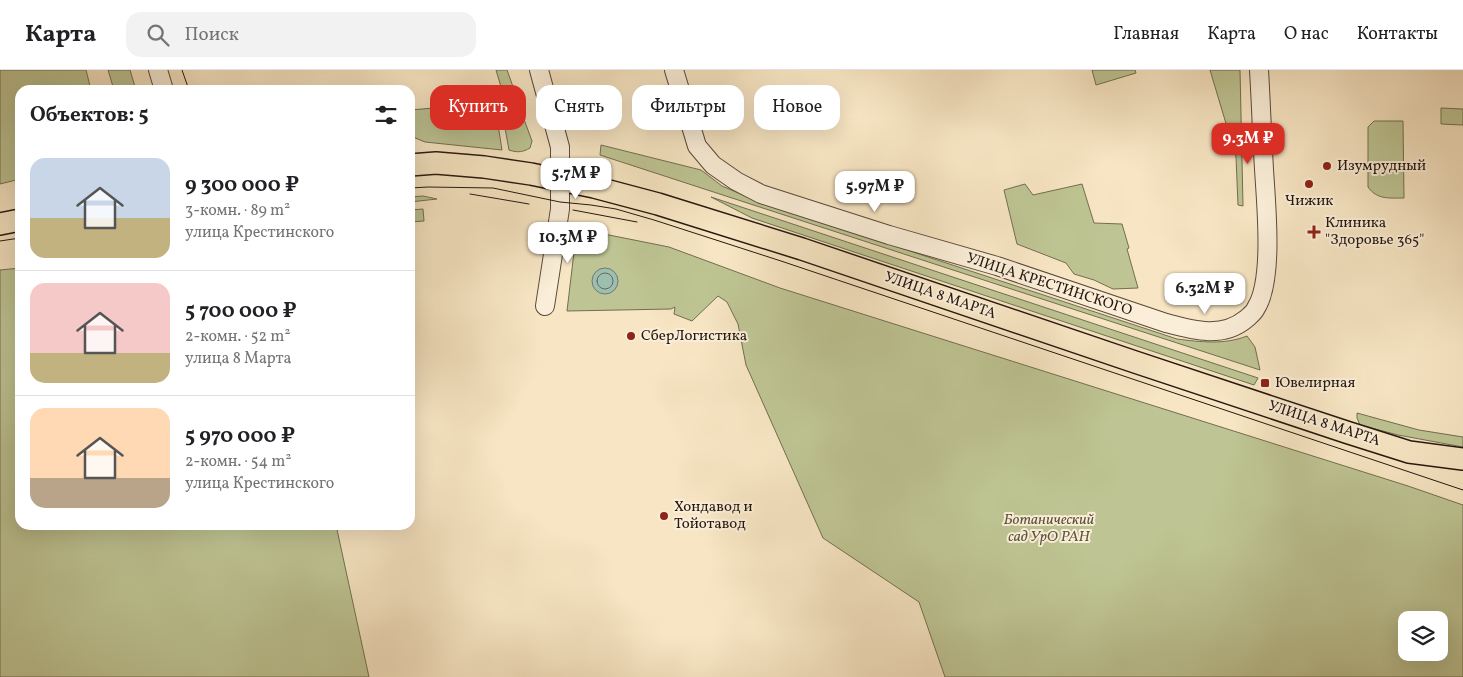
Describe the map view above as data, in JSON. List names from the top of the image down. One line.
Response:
{"streets":{"main road":["УЛИЦА 8 МАРТА"],"street":["УЛИЦА КРЕСТИНСКОГО"]},"parks":["Ботанический сад УрО РАН"],"places":{"other":["Изумрудный","Чижик","СберЛогистика","Хондавод и Тойотавод"],"health":["Клиника \"Здоровье 365\""],"transit":["Ювелирная"]},"page":{"header":"Карта","search":"Поиск","nav":["Главная","Карта","О нас","Контакты"],"chip":["Купить","Снять","Фильтры","Новое"],"heading":"Объектов: 5","price":["9.3M ₽","5.7M ₽","5.97M ₽","10.3M ₽","6.32M ₽"],"list":[{"name":"9 300 000 ₽","note":"3-комн. · 89 m² · улица Крестинского"},{"name":"5 700 000 ₽","note":"2-комн. · 52 m² · улица 8 Марта"},{"name":"5 970 000 ₽","note":"2-комн. · 54 m² · улица Крестинского"}]}}
